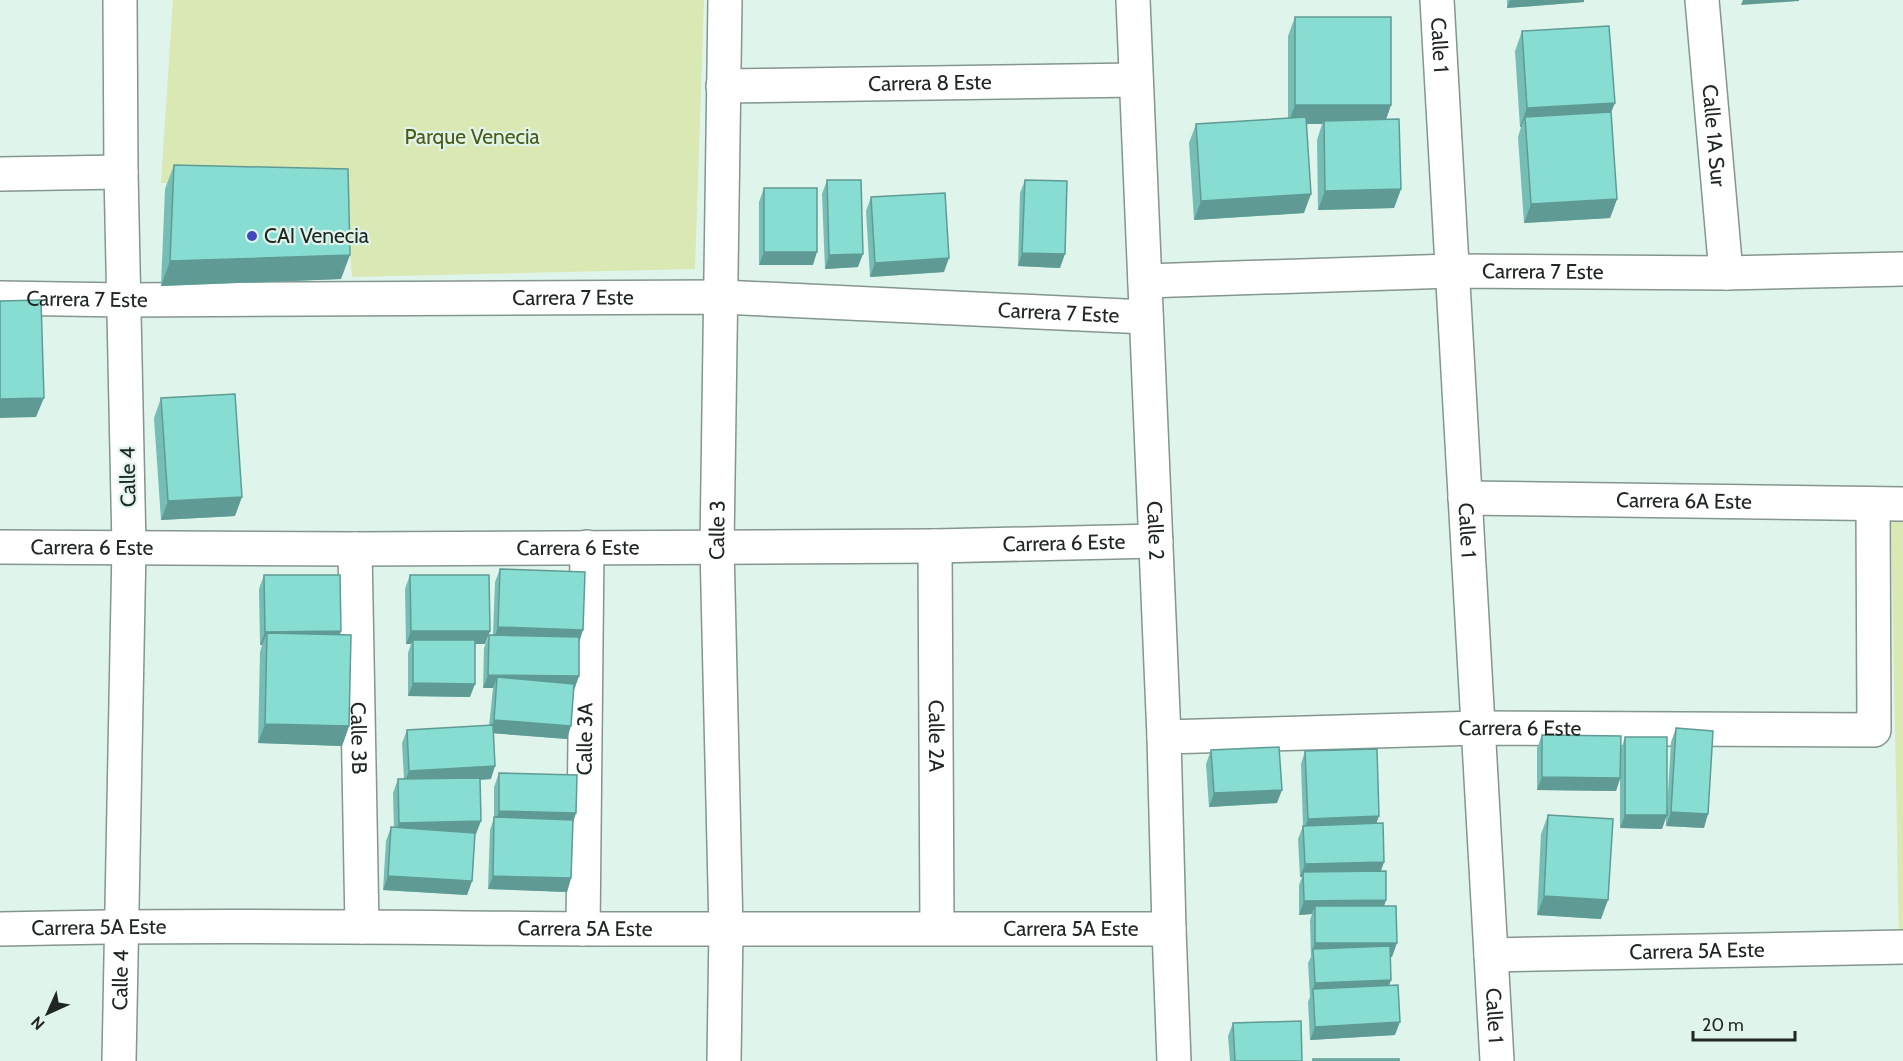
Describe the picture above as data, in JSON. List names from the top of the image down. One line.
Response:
{"streets":{"street":["Calle 1","Carrera 8 Este","Calle 1A Sur","Carrera 7 Este","Calle 4","Carrera 6A Este","Calle 2","Calle 3","Carrera 6 Este","Calle 2A","Calle 3B","Calle 3A","Carrera 5A Este"]},"crossings":[["Calle 1","Carrera 7 Este"],["Calle 1","Carrera 6A Este"],["Calle 1","Carrera 6 Este"],["Calle 1","Carrera 5A Este"],["Carrera 8 Este","Calle 2"],["Carrera 8 Este","Calle 3"],["Calle 1A Sur","Carrera 7 Este"],["Carrera 7 Este","Calle 4"],["Carrera 7 Este","Calle 2"],["Carrera 7 Este","Calle 3"],["Calle 4","Carrera 6 Este"],["Calle 4","Carrera 5A Este"],["Carrera 6A Este","Carrera 6 Este"],["Calle 2","Carrera 6 Este"],["Calle 2","Carrera 5A Este"],["Calle 3","Carrera 6 Este"],["Calle 3","Carrera 5A Este"],["Carrera 6 Este","Calle 2A"],["Carrera 6 Este","Calle 3B"],["Carrera 6 Este","Calle 3A"],["Calle 2A","Carrera 5A Este"],["Calle 3B","Carrera 5A Este"],["Calle 3A","Carrera 5A Este"]],"parks":["Parque Venecia"],"places":["CAI Venecia"],"scale_bar":"20 m","north":"bottom left"}
